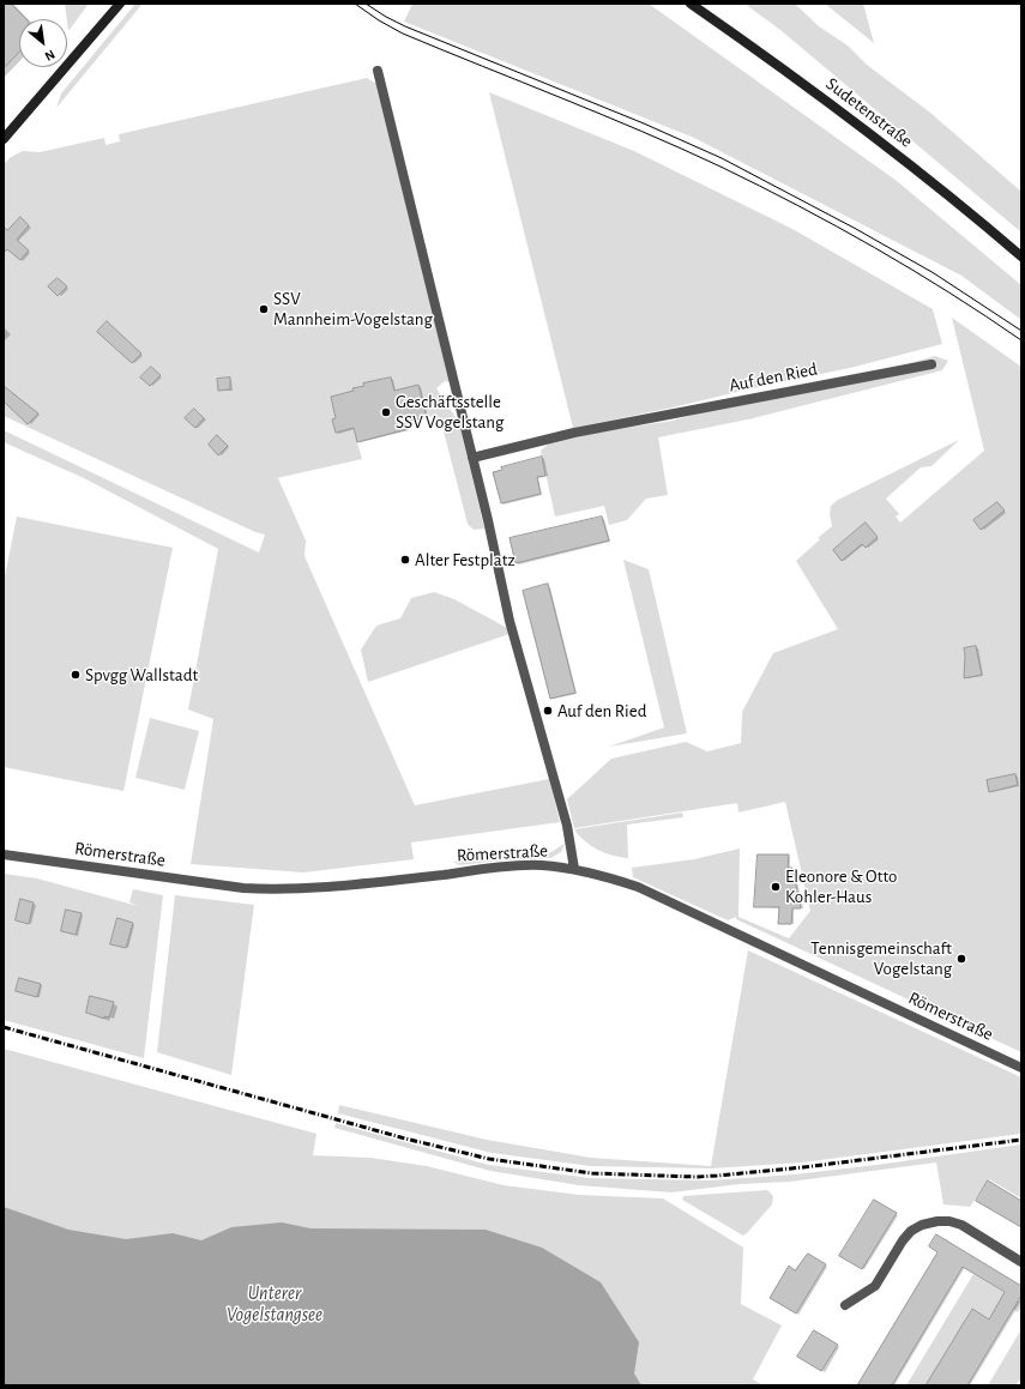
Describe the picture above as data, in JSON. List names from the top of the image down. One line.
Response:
{"streets":{"main road":["Sudetenstraße"],"street":["Auf den Ried","Römerstraße"]},"water":["Unterer Vogelstangsee"],"places":["SSV Mannheim-Vogelstang","Geschäftsstelle SSV Vogelstang","Alter Festplatz","Spvgg Wallstadt","Auf den Ried","Eleonore & Otto Kohler-Haus","Tennisgemeinschaft Vogelstang"],"north":"bottom right"}
